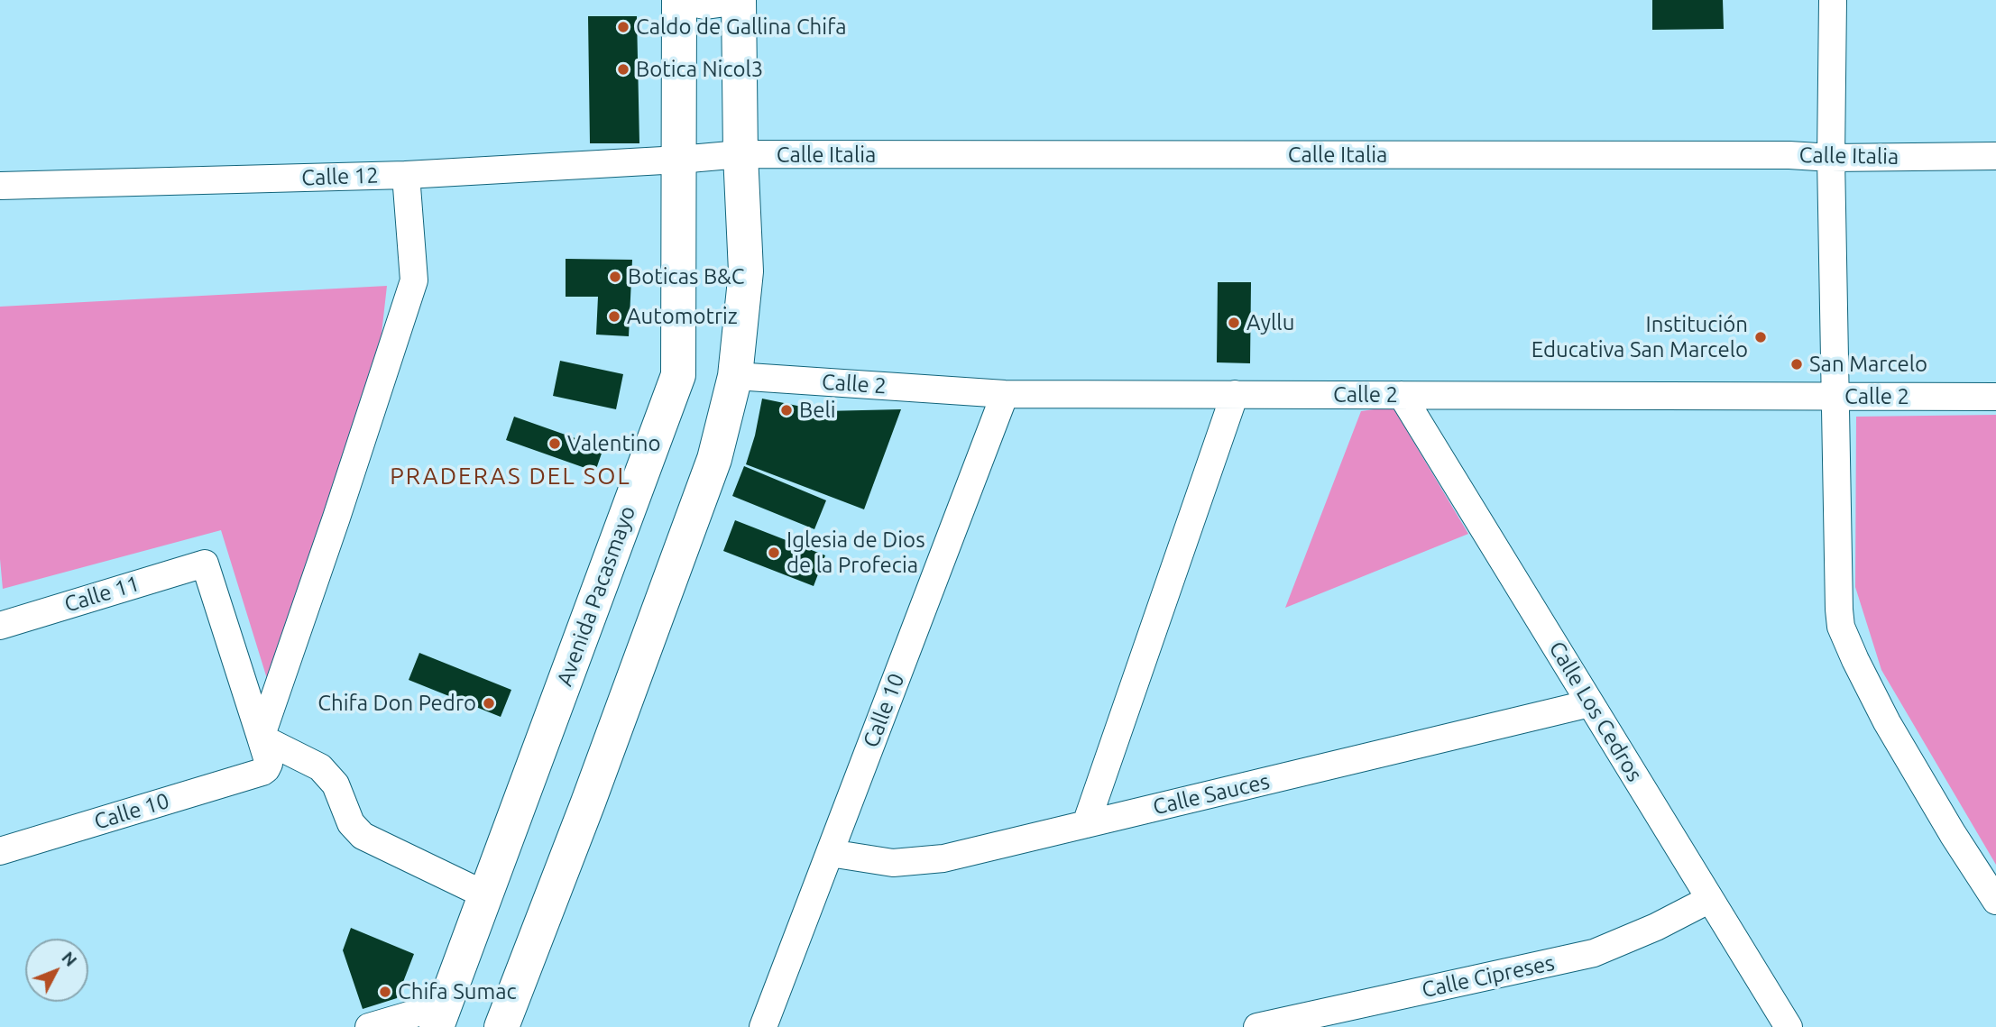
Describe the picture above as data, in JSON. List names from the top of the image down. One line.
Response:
{"streets":{"main road":["Avenida Pacasmayo"],"street":["Calle Italia","Calle 12","Calle 2","Calle 11","Calle 10","Calle Los Cedros","Calle Sauces","Calle Cipreses"]},"crossings":[["Calle Italia","Calle 12"],["Calle Italia","Avenida Pacasmayo"],["Calle 12","Avenida Pacasmayo"],["Calle 2","Calle 10"],["Calle 2","Calle Los Cedros"],["Calle 11","Calle 10"],["Calle 10","Calle Sauces"],["Calle Los Cedros","Calle Sauces"],["Calle Los Cedros","Calle Cipreses"]],"districts":["PRADERAS DEL SOL"],"places":["Caldo de Gallina Chifa","Botica Nicol3","Boticas B&C","Automotriz","Ayllu","Institución Educativa San Marcelo","San Marcelo","Beli","Valentino","Iglesia de Dios de la Profecia","Chifa Don Pedro","Chifa Sumac"],"north":"top right"}
